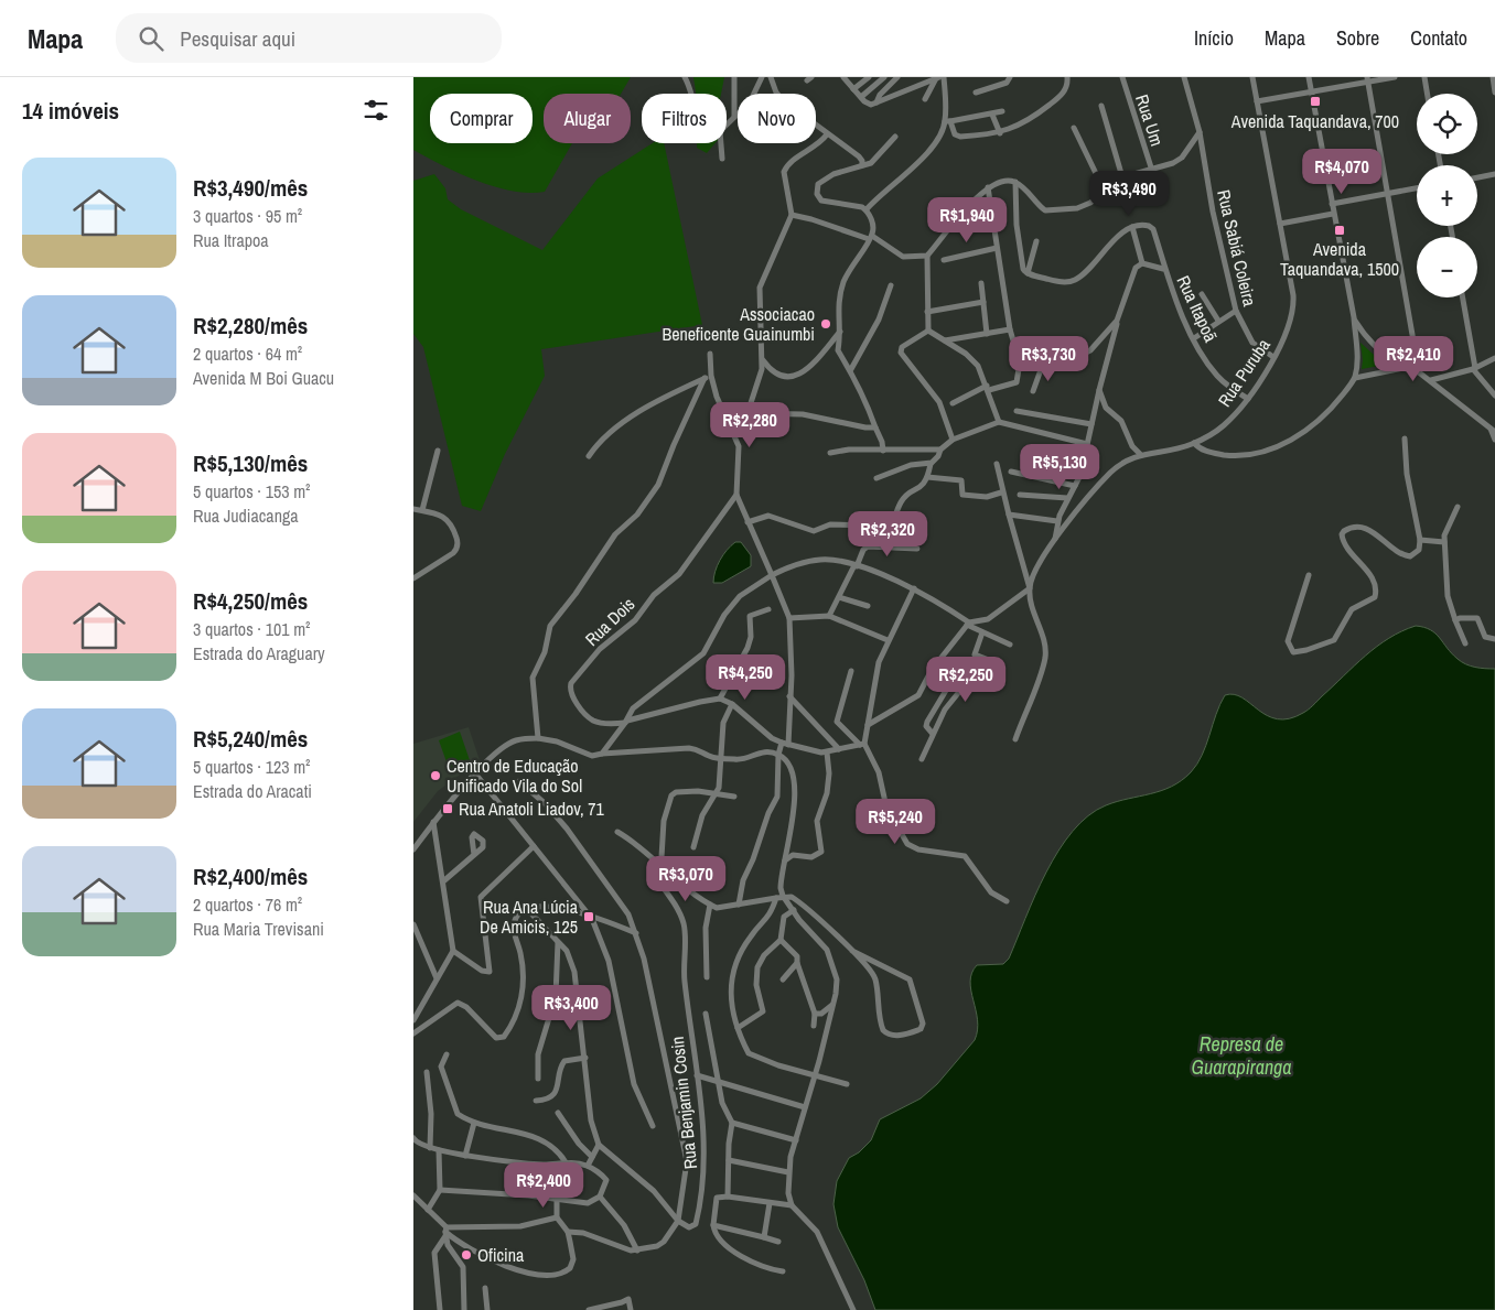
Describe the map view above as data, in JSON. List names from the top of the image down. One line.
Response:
{"streets":{"street":["Rua Um","Rua Sabiá Coleira","Rua Itapoã","Rua Puruba","Rua Dois","Rua Benjamin Cosin"]},"crossings":[["Rua Sabiá Coleira","Rua Puruba"],["Rua Itapoã","Rua Puruba"]],"water":["Represa de Guarapiranga"],"places":{"transit":["Avenida Taquandava, 700","Avenida Taquandava, 1500","Rua Anatoli Liadov, 71","Rua Ana Lúcia De Amicis, 125"],"other":["Associacao Beneficente Guainumbi","Centro de Educação Unificado Vila do Sol","Oficina"]},"page":{"header":"Mapa","search":"Pesquisar aqui","nav":["Início","Mapa","Sobre","Contato"],"heading":"14 imóveis","map_buttons":["+","−"],"chip":["Comprar","Alugar","Filtros","Novo"],"list":[{"name":"R$3,490/mês","note":"3 quartos · 95 m² · Rua Itrapoa"},{"name":"R$2,280/mês","note":"2 quartos · 64 m² · Avenida M Boi Guacu"},{"name":"R$5,130/mês","note":"5 quartos · 153 m² · Rua Judiacanga"},{"name":"R$4,250/mês","note":"3 quartos · 101 m² · Estrada do Araguary"},{"name":"R$5,240/mês","note":"5 quartos · 123 m² · Estrada do Aracati"},{"name":"R$2,400/mês","note":"2 quartos · 76 m² · Rua Maria Trevisani"}],"price":["R$4,070","R$3,490","R$1,940","R$3,730","R$2,410","R$2,280","R$5,130","R$2,320","R$4,250","R$2,250","R$5,240","R$3,070","R$3,400","R$2,400"]}}
